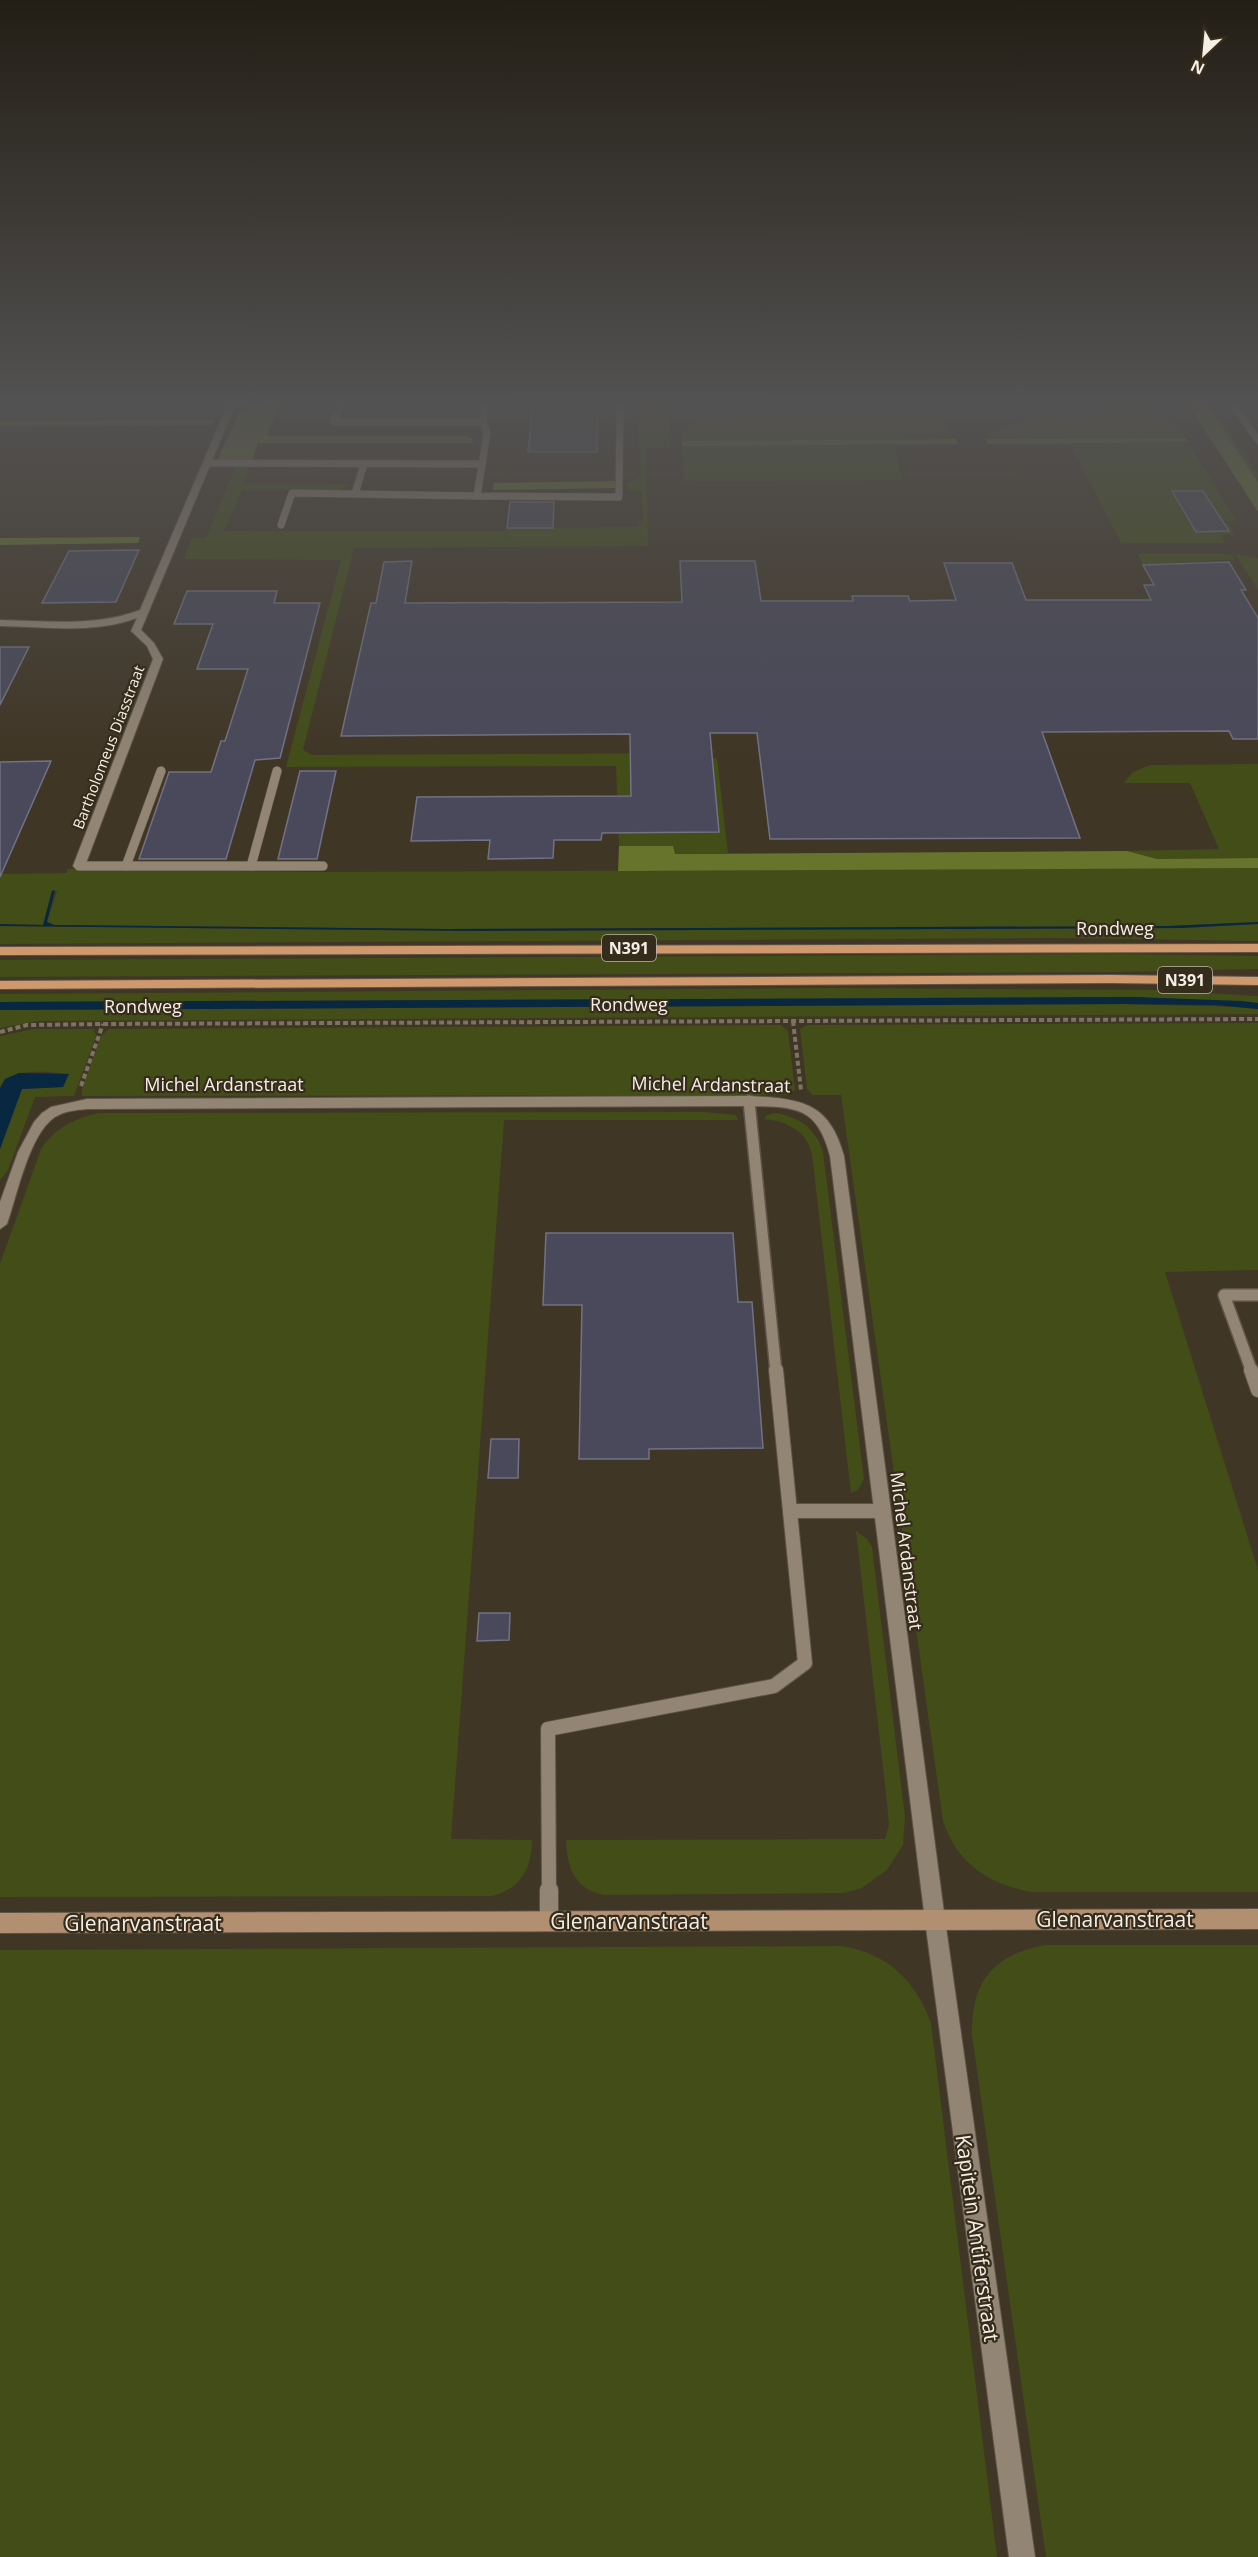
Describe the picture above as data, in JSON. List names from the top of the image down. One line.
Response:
{"streets":{"main road":["Rondweg","N391"],"street":["Bartholomeus Diasstraat","Michel Ardanstraat","Glenarvanstraat","Kapitein Antiferstraat"]},"crossings":[["Michel Ardanstraat","Glenarvanstraat"],["Michel Ardanstraat","Kapitein Antiferstraat"],["Glenarvanstraat","Kapitein Antiferstraat"]],"north":"bottom left"}
